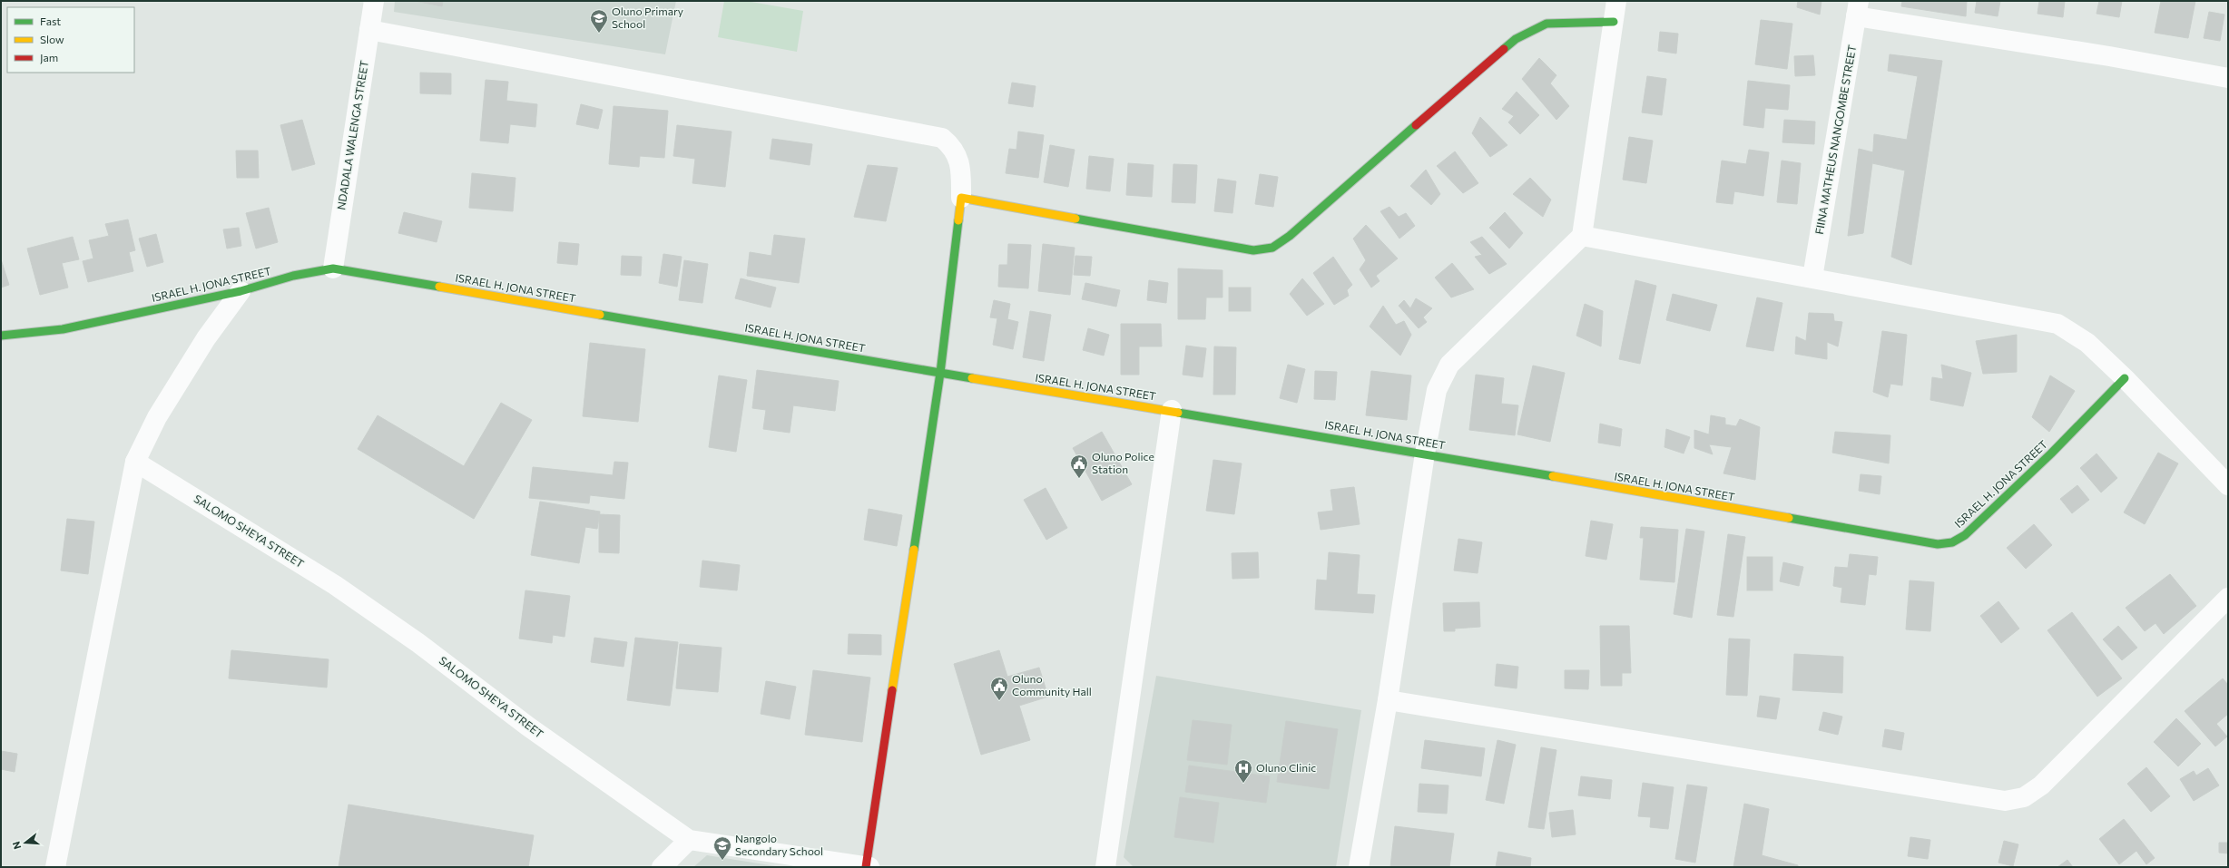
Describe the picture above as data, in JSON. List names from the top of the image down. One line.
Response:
{"streets":{"street":["NDADALA WALENGA STREET","FIINA MATHEUS NANGOMBE STREET","ISRAEL H. JONA STREET","SALOMO SHEYA STREET"]},"crossings":[["NDADALA WALENGA STREET","ISRAEL H. JONA STREET"]],"places":{"school or university":["Oluno Primary School","Nangolo Secondary School"],"public building":["Oluno Police Station","Oluno Community Hall"],"hospital":["Oluno Clinic"]},"legend":["Fast","Slow","Jam"],"north":"left"}
